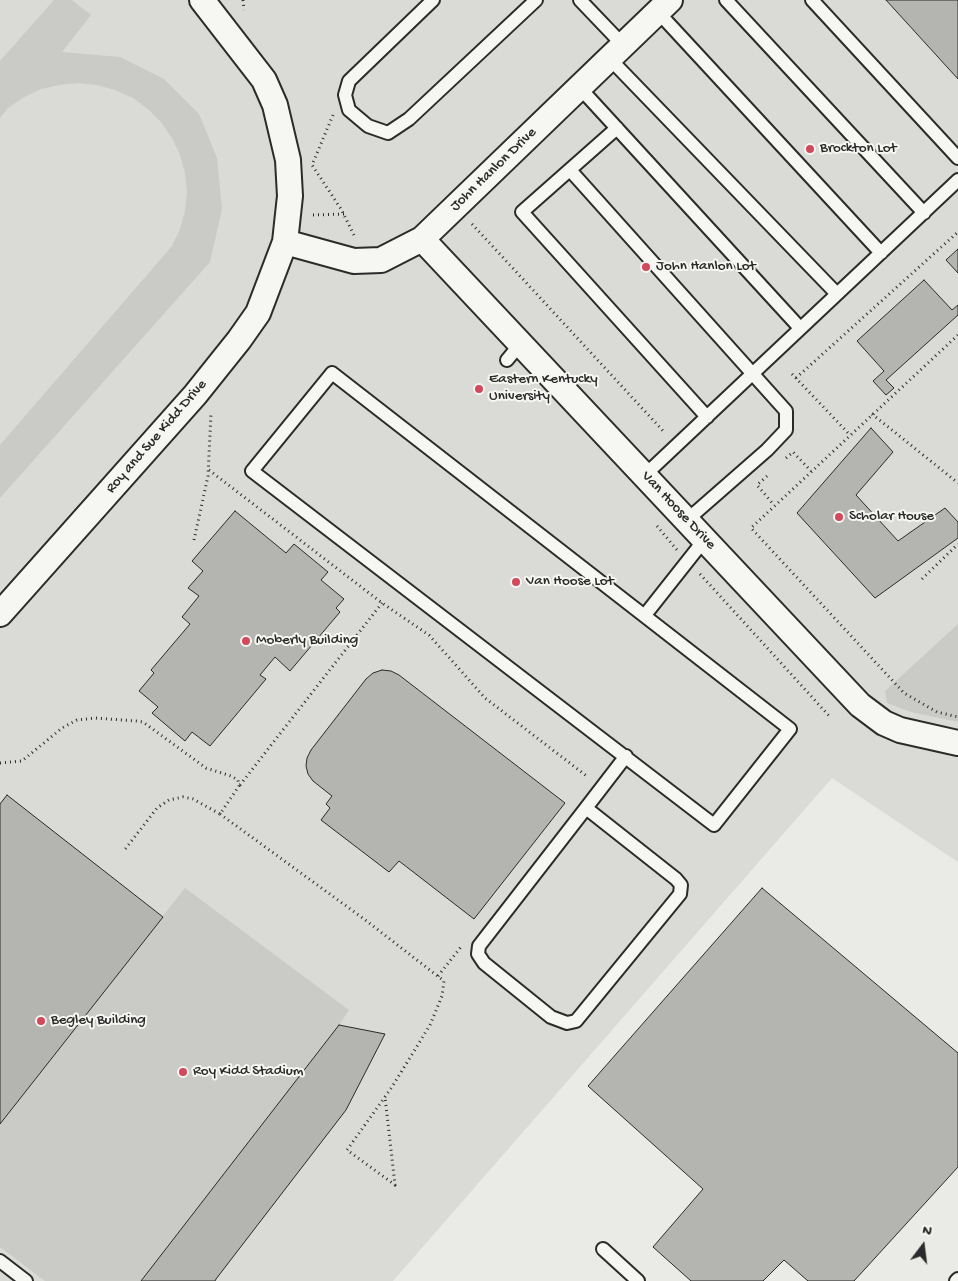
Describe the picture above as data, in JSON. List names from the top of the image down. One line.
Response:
{"streets":{"street":["John Hanlon Drive","Roy and Sue Kidd Drive","Van Hoose Drive"]},"crossings":[["John Hanlon Drive","Roy and Sue Kidd Drive"],["John Hanlon Drive","Van Hoose Drive"]],"places":["Brockton Lot","John Hanlon Lot","Eastern Kentucky University","Scholar House","Van Hoose Lot","Moberly Building","Begley Building","Roy Kidd Stadium"],"north":"top"}
